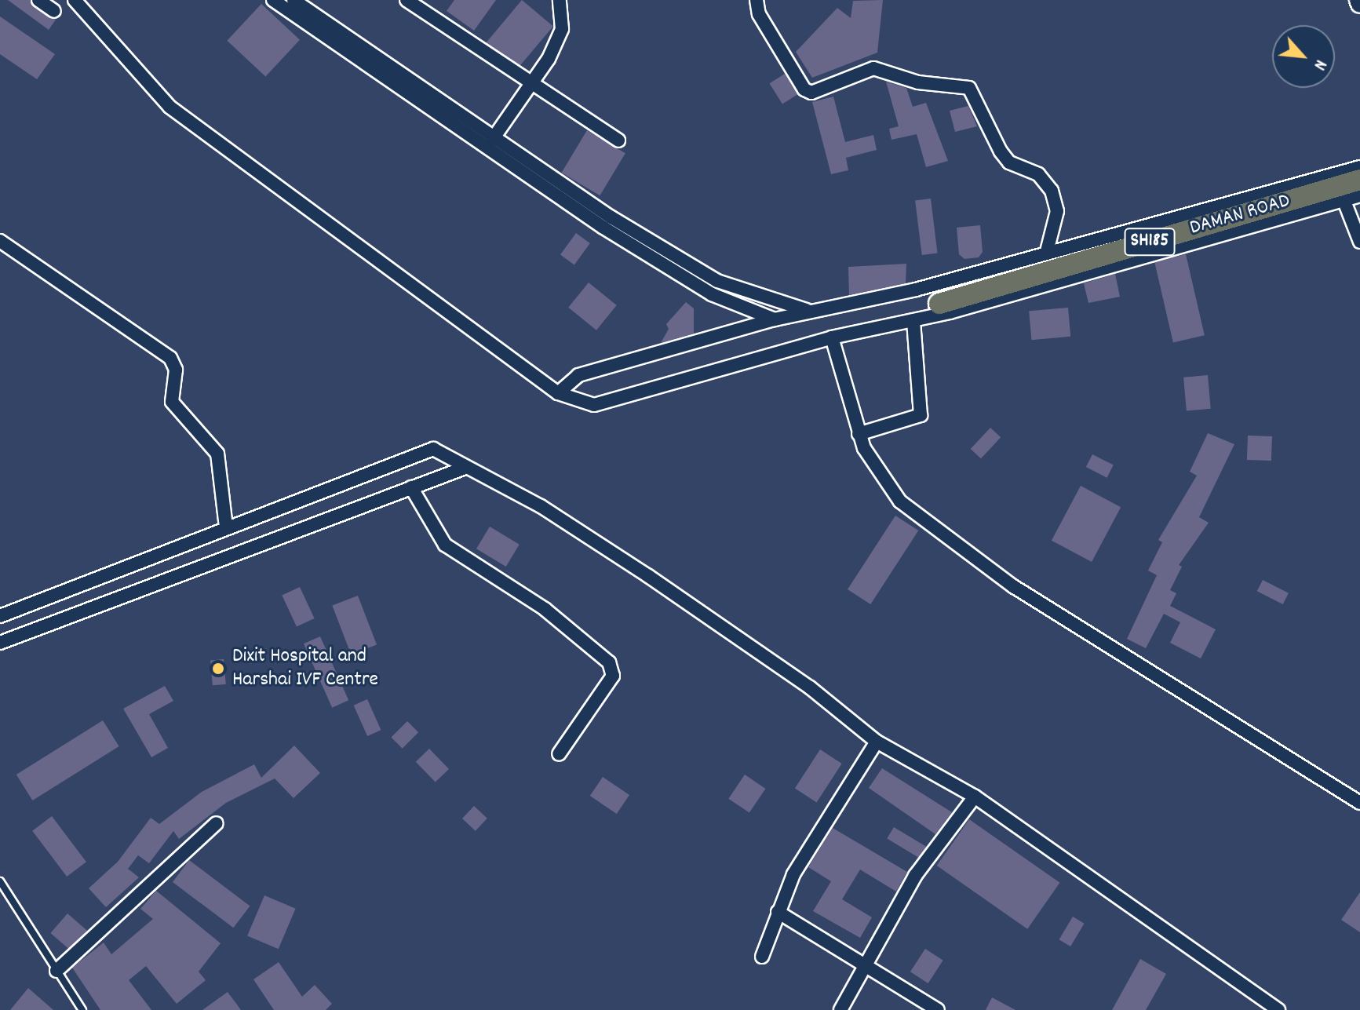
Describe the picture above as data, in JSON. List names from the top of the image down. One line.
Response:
{"streets":{"main road":["DAMAN ROAD","SH185"]},"places":["Dixit Hospital and Harshai IVF Centre"],"north":"bottom right"}
